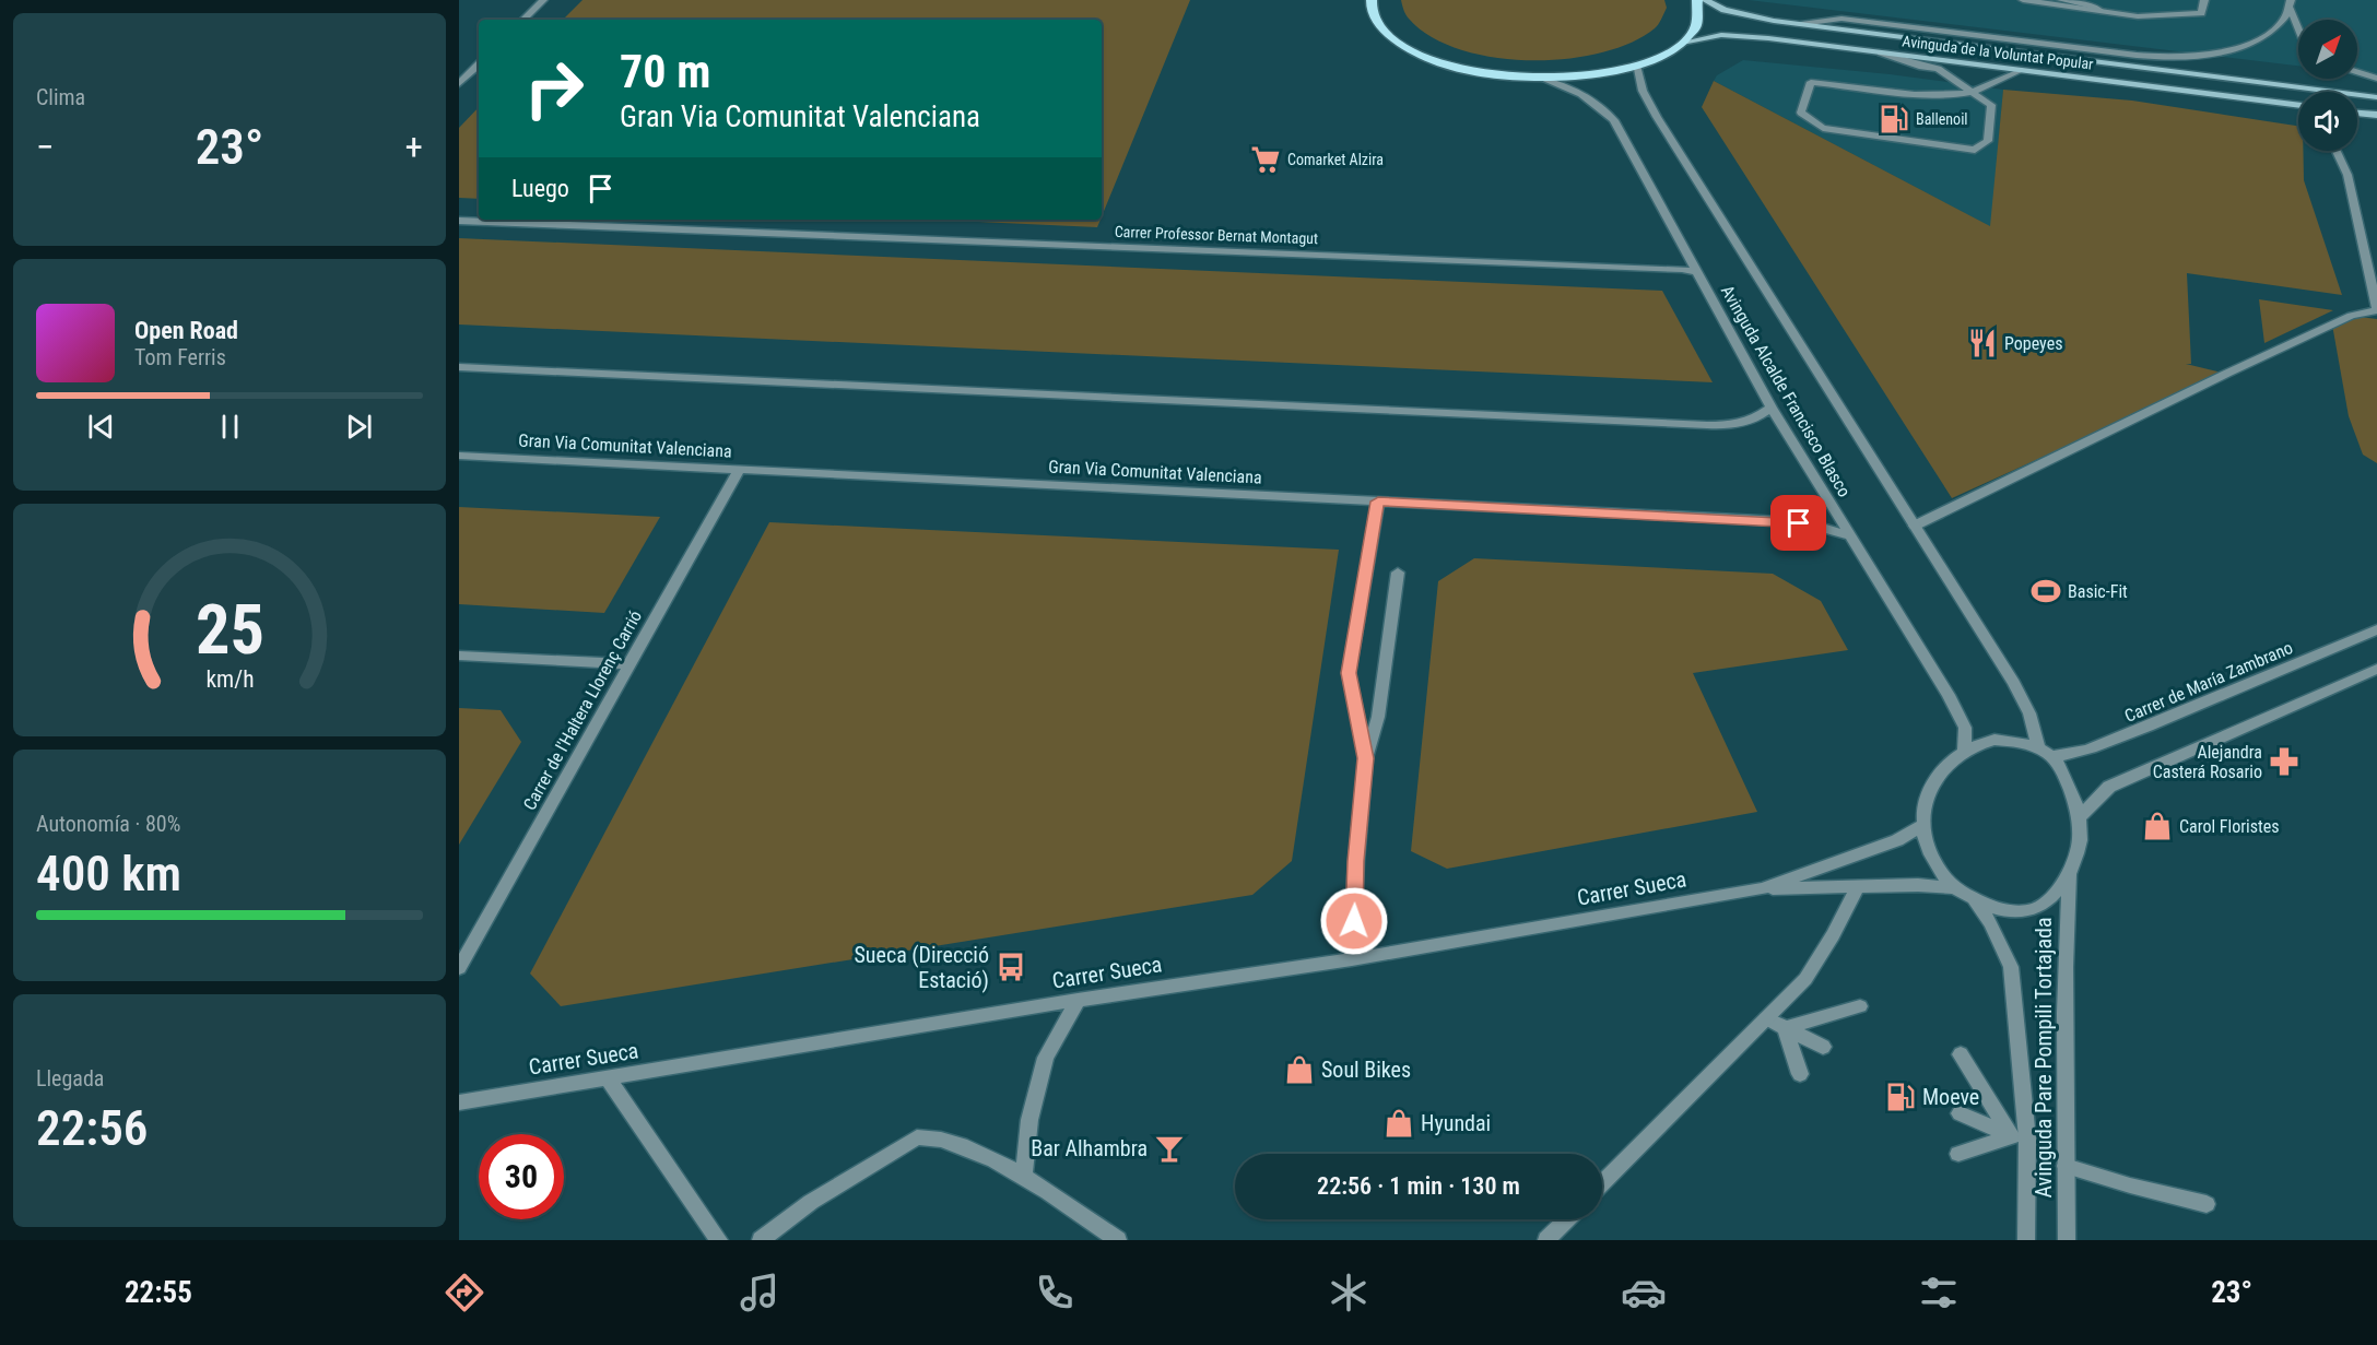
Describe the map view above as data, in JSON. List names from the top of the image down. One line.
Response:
{"streets":{"main road":["Avinguda de la Voluntat Popular"],"street":["Carrer Professor Bernat Montagut","Avinguda Alcalde Francisco Blasco","Gran Via Comunitat Valenciana","Carrer de María Zambrano","Carrer de l'Haltera Llorenç Carrió","Carrer Sueca","Avinguda Pare Pompili Tortajada"]},"crossings":[["Carrer Professor Bernat Montagut","Avinguda Alcalde Francisco Blasco"],["Avinguda Alcalde Francisco Blasco","Gran Via Comunitat Valenciana"],["Avinguda Alcalde Francisco Blasco","Carrer de María Zambrano"],["Avinguda Alcalde Francisco Blasco","Carrer Sueca"],["Avinguda Alcalde Francisco Blasco","Avinguda Pare Pompili Tortajada"],["Gran Via Comunitat Valenciana","Carrer de l'Haltera Llorenç Carrió"],["Carrer de María Zambrano","Carrer Sueca"],["Carrer de María Zambrano","Avinguda Pare Pompili Tortajada"],["Carrer Sueca","Avinguda Pare Pompili Tortajada"]],"places":{"fuel station":["Ballenoil","Moeve"],"supermarket":["Comarket Alzira"],"restaurant":["Popeyes"],"sports":["Basic-Fit"],"pharmacy":["Alejandra Casterá Rosario"],"shop":["Carol Floristes","Soul Bikes","Hyundai"],"bus stop":["Sueca (Direcció Estació)"],"bar":["Bar Alhambra"]},"north":"top right","page":{"tile":["Clima",["Autonomía · 80%","400 km"],["Llegada","22:56"]],"turn":["70 m","Gran Via Comunitat Valenciana"],"heat":["−","23°","+"],"then":"Luego","song":["Open Road","Tom Ferris"],"limit":"30","trip":"22:56 · 1 min · 130 m","tabs":["22:55","23°"],"gauge":["25","km/h"]}}
